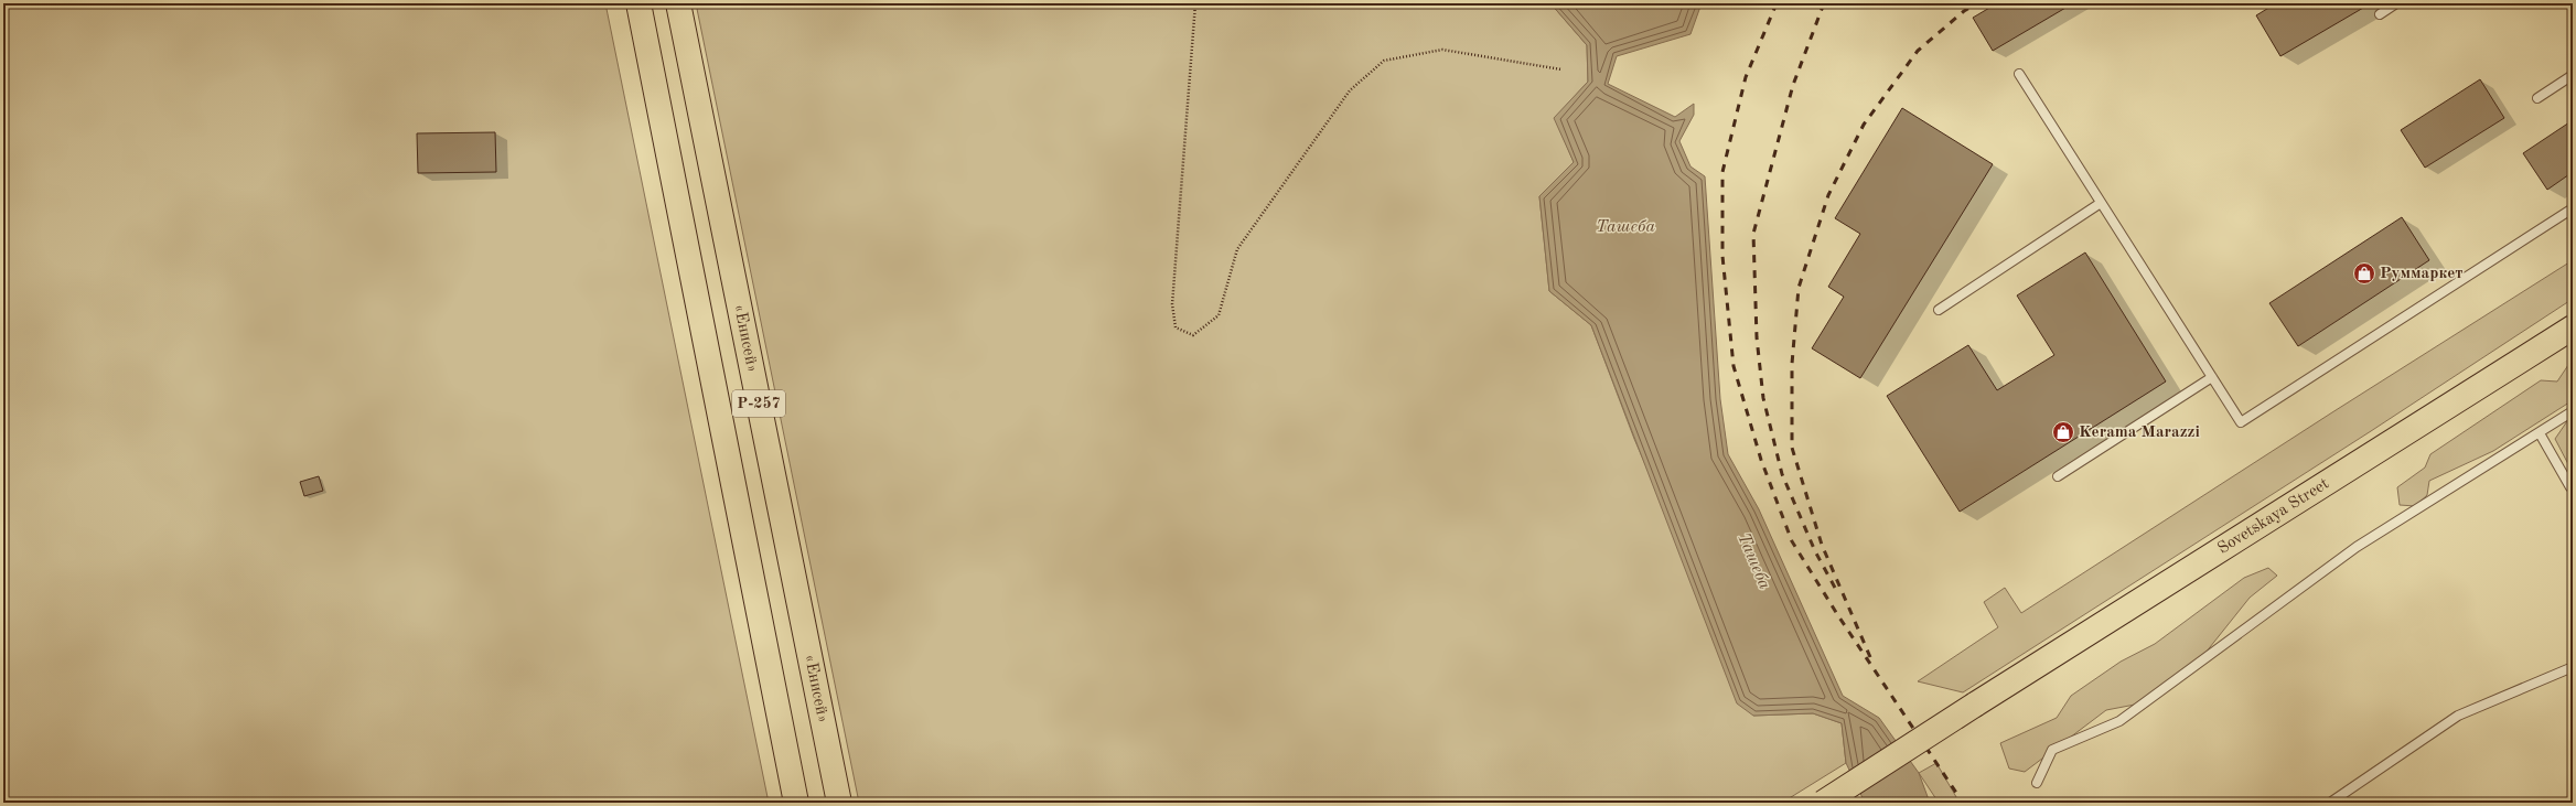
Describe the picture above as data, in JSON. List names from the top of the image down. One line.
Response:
{"streets":{"main road":["«Енисей»","Р-257","Sovetskaya Street"]},"water":["Ташеба"],"places":{"shop":["Руммаркет","Kerama Marazzi"]}}
